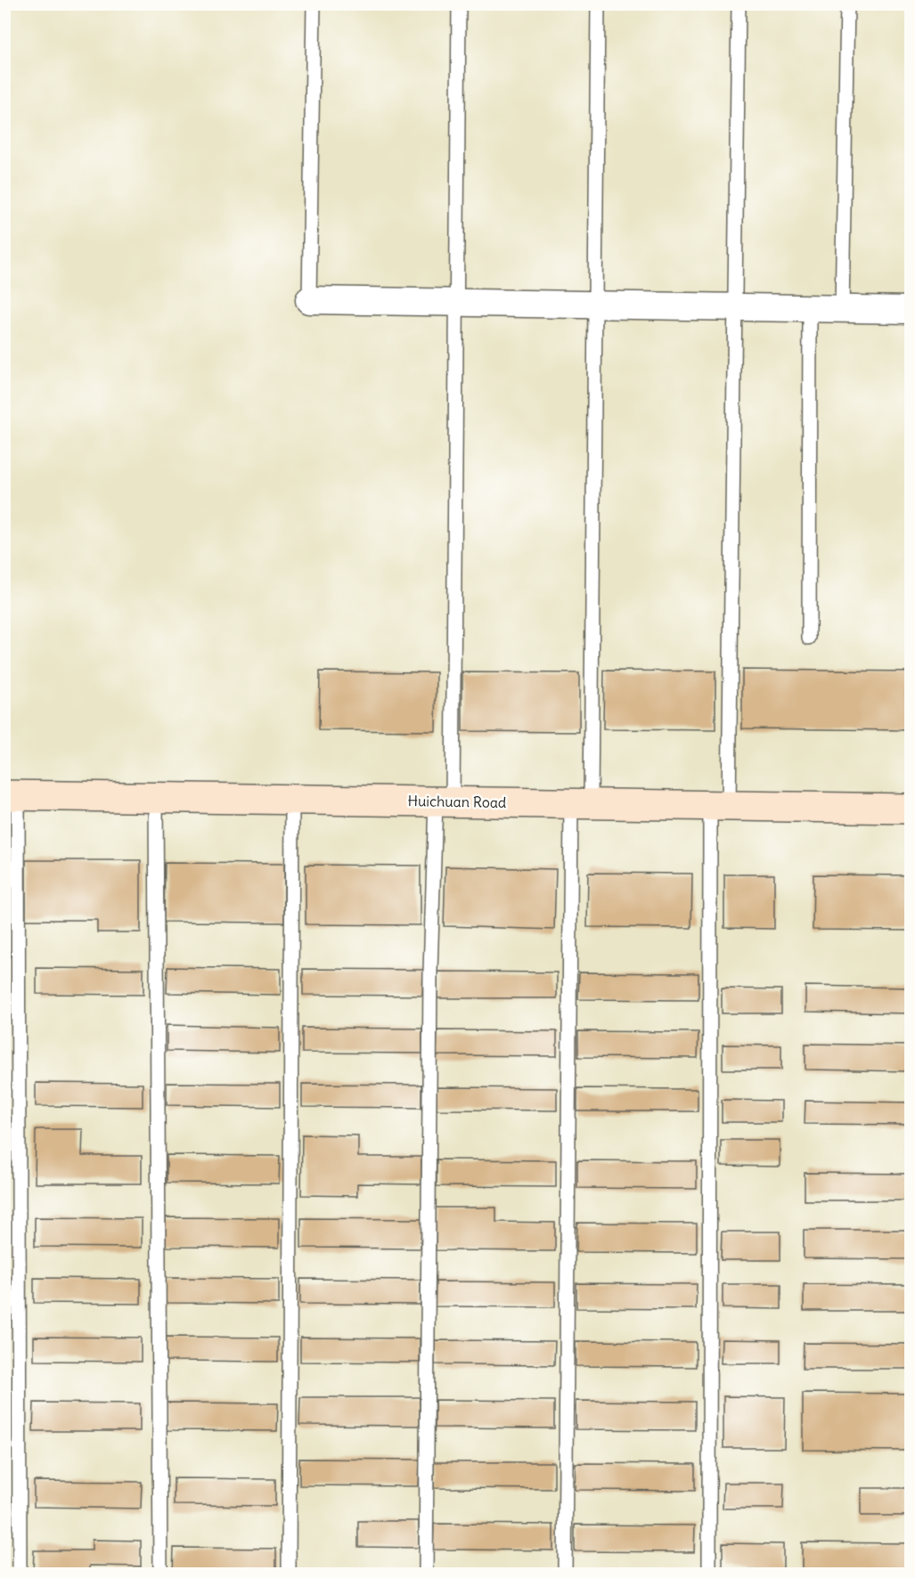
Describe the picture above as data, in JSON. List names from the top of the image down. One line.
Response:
{"streets":{"street":["Huichuan Road"]}}
